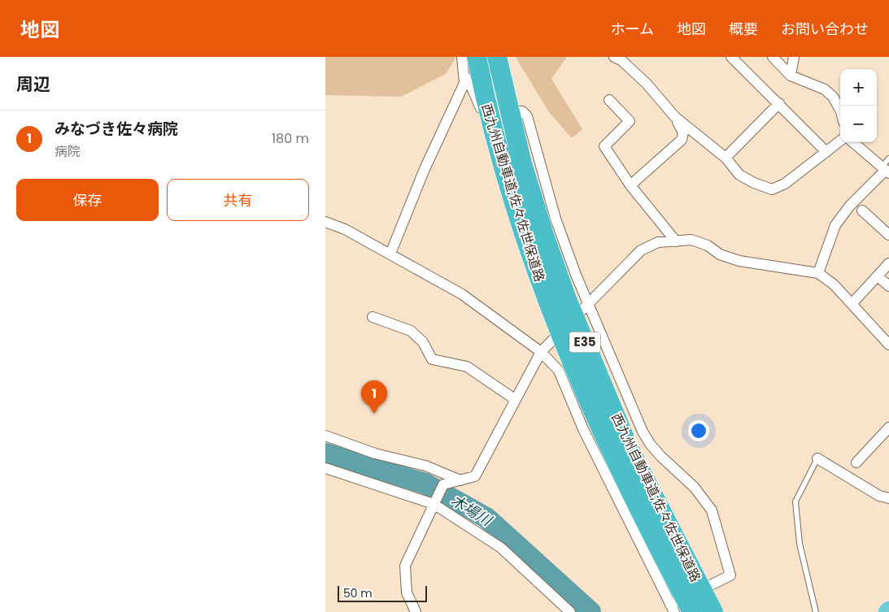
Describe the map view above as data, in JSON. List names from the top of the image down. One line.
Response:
{"streets":{"highway":["西九州自動車道;佐々佐世保道路","E35"]},"water":["木場川"],"scale_bar":"50 m","page":{"header":"地図","nav":["ホーム","地図","概要","お問い合わせ"],"heading":"周辺","map_buttons":["+","−"],"list":[{"mark":"1","name":"みなづき佐々病院","note":"病院","value":"180 m"}],"buttons":["保存","共有"],"pins":"1","scale":"50 m"}}
